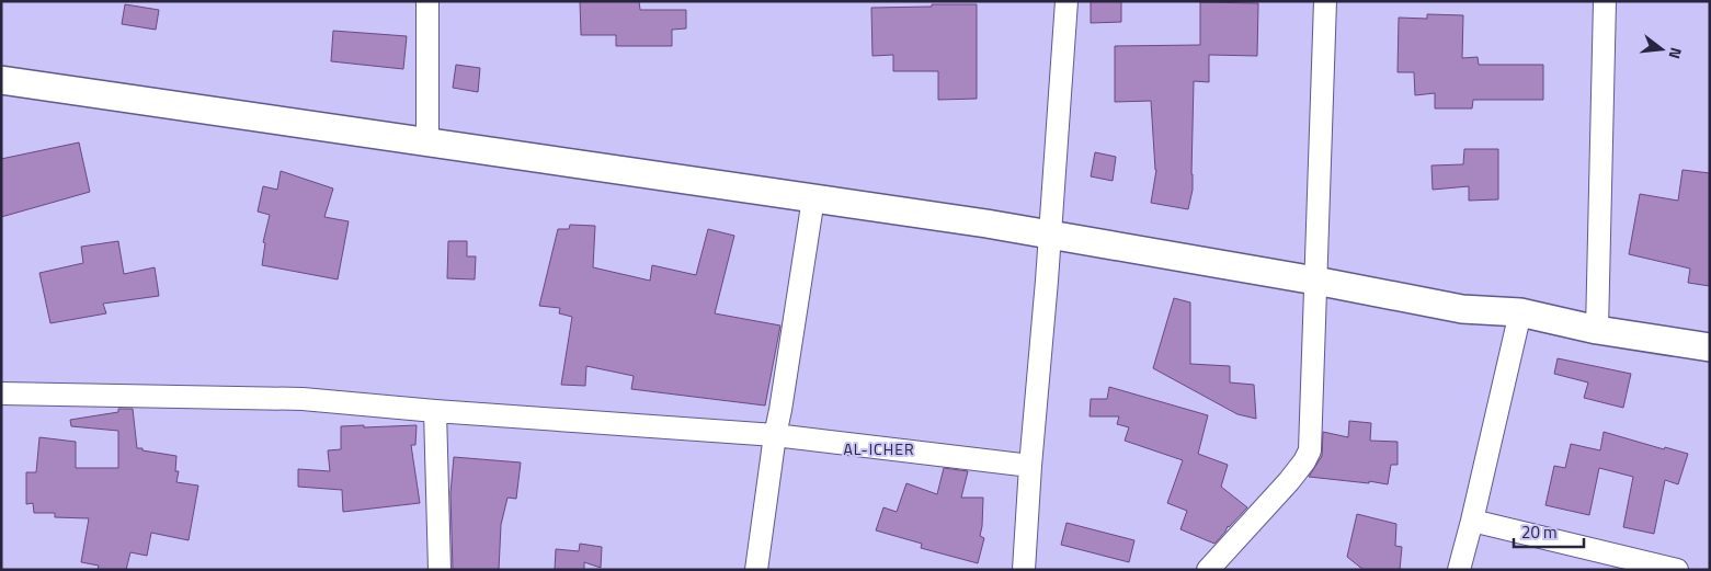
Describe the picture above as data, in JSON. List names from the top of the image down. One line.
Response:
{"districts":["AL-ICHER"],"scale_bar":"20 m","north":"right"}
